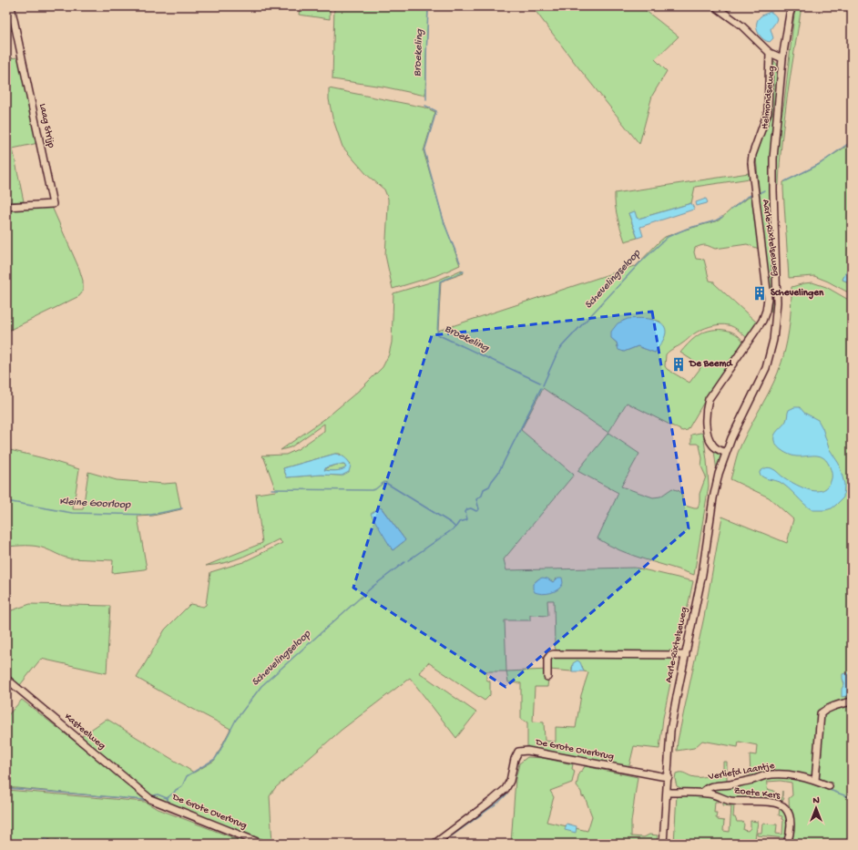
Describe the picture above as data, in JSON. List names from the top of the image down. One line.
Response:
{"streets":{"street":["Helmondseweg","Laag Strijp","Aarle-Rixtelseweg","Kasteelweg","De Grote Overbrug","Verliefd Laantje","Zoete Kers"]},"crossings":[["Helmondseweg","Aarle-Rixtelseweg"],["Aarle-Rixtelseweg","De Grote Overbrug"],["Aarle-Rixtelseweg","Zoete Kers"],["Kasteelweg","De Grote Overbrug"],["Verliefd Laantje","Zoete Kers"]],"water":["Broekeling","Schevelingseloop","Kleine Goorloop"],"places":{"building":["Schevelingen","De Beemd"]},"north":"top"}
